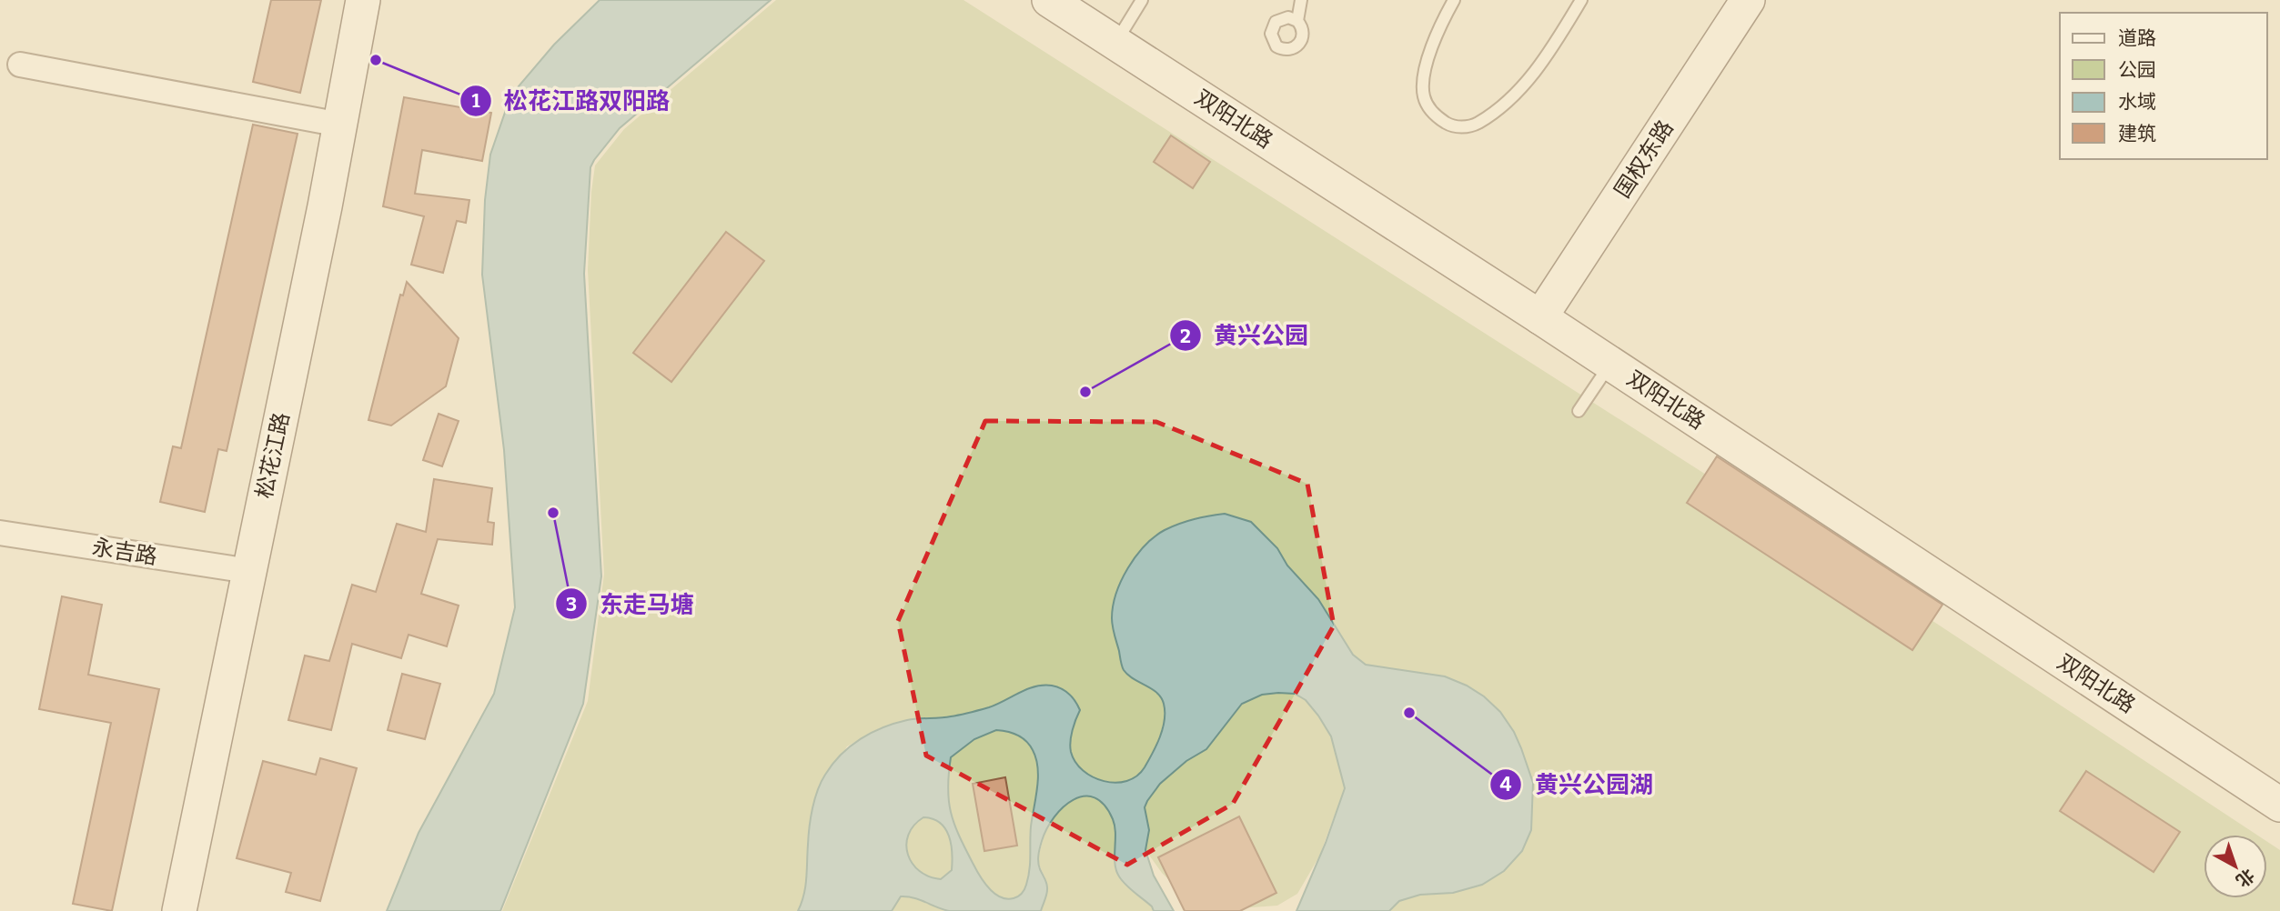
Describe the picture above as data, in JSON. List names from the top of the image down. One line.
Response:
{"streets":{"street":["双阳北路","国权东路","松花江路","永吉路"]},"crossings":[["双阳北路","国权东路"],["松花江路","永吉路"]],"places":["松花江路双阳路","黄兴公园","东走马塘","黄兴公园湖"],"legend":["道路","公园","水域","建筑"],"north":"bottom right"}
